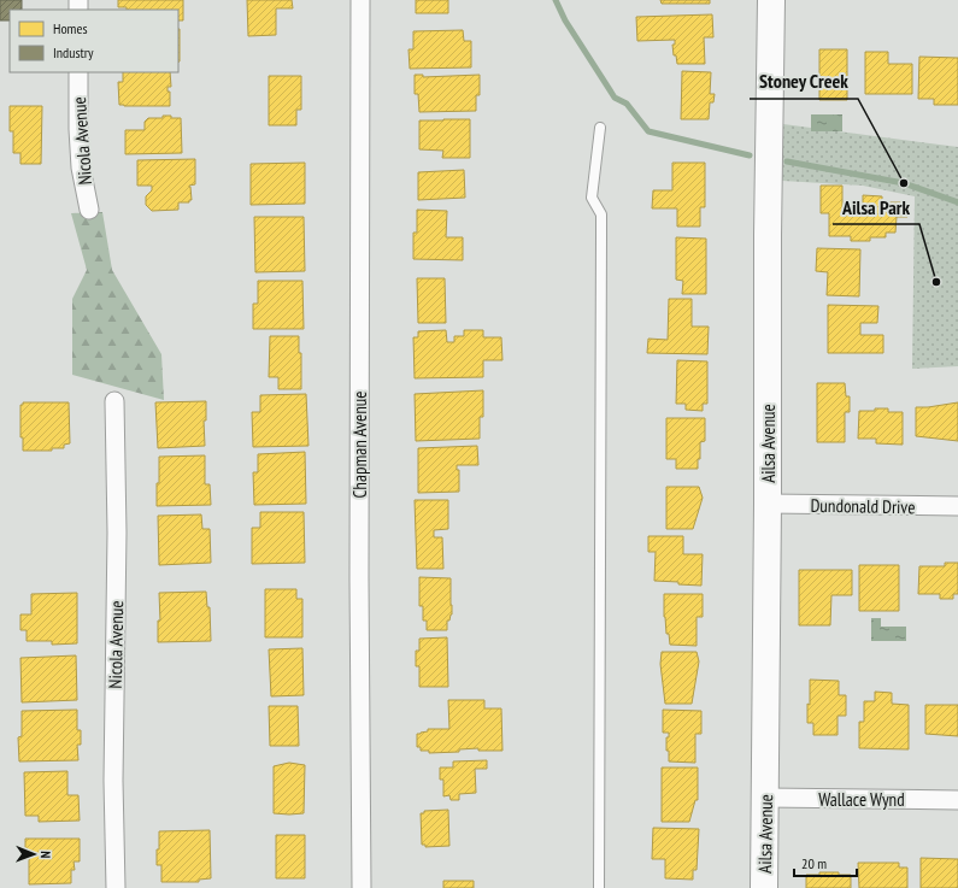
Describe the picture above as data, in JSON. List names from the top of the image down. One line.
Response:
{"streets":{"street":["Nicola Avenue","Ailsa Avenue","Chapman Avenue","Dundonald Drive","Wallace Wynd"]},"crossings":[["Ailsa Avenue","Dundonald Drive"],["Ailsa Avenue","Wallace Wynd"]],"places":["Stoney Creek","Ailsa Park"],"legend":["Homes","Industry"],"scale_bar":"20 m","north":"right"}
